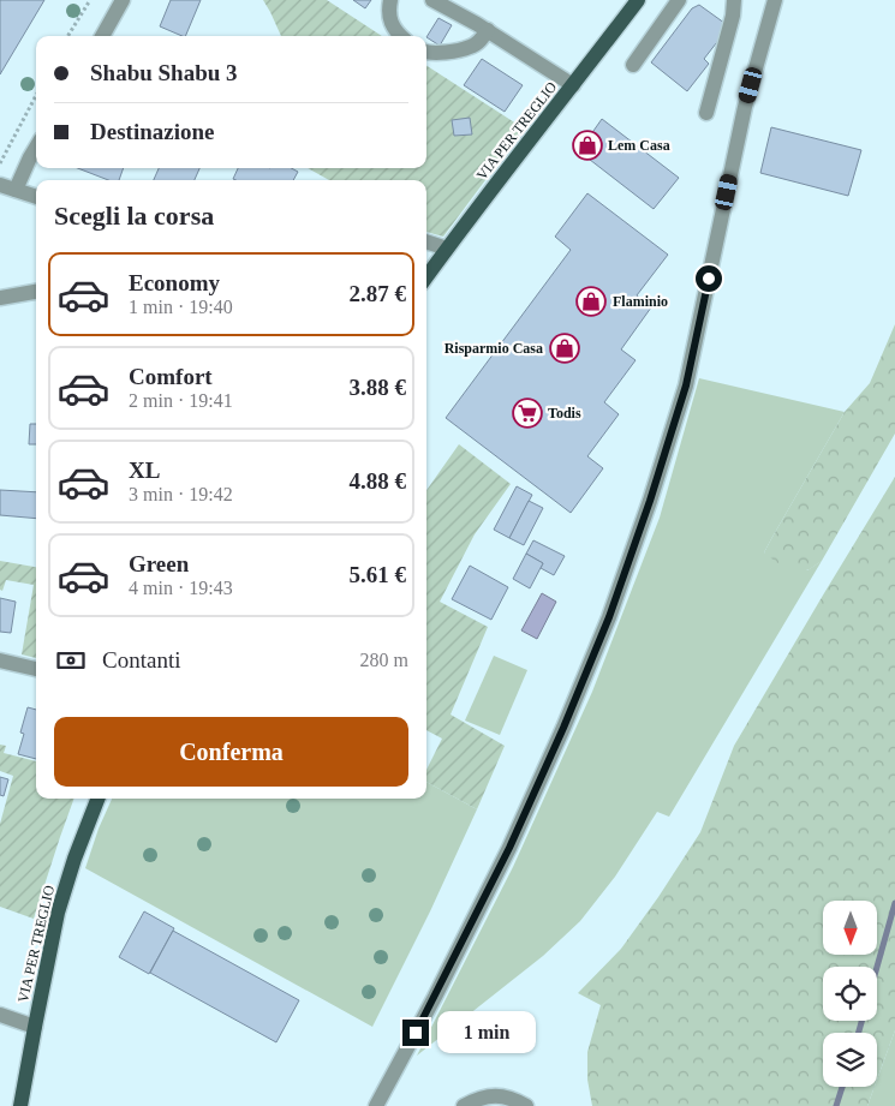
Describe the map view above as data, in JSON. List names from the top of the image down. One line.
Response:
{"streets":{"main road":["VIA PER TREGLIO"]},"places":{"shop":["Lem Casa","Flaminio","Risparmio Casa"],"supermarket":["Todis"]},"north":"bottom","page":{"banner":["Shabu Shabu 3","Destinazione"],"heading":"Scegli la corsa","list":[{"name":"Economy","note":"1 min · 19:40","value":"2.87 €"},{"name":"Comfort","note":"2 min · 19:41","value":"3.88 €"},{"name":"XL","note":"3 min · 19:42","value":"4.88 €"},{"name":"Green","note":"4 min · 19:43","value":"5.61 €"}],"pay":["Contanti","280 m"],"buttons":"Conferma","bubble":"1 min"}}
